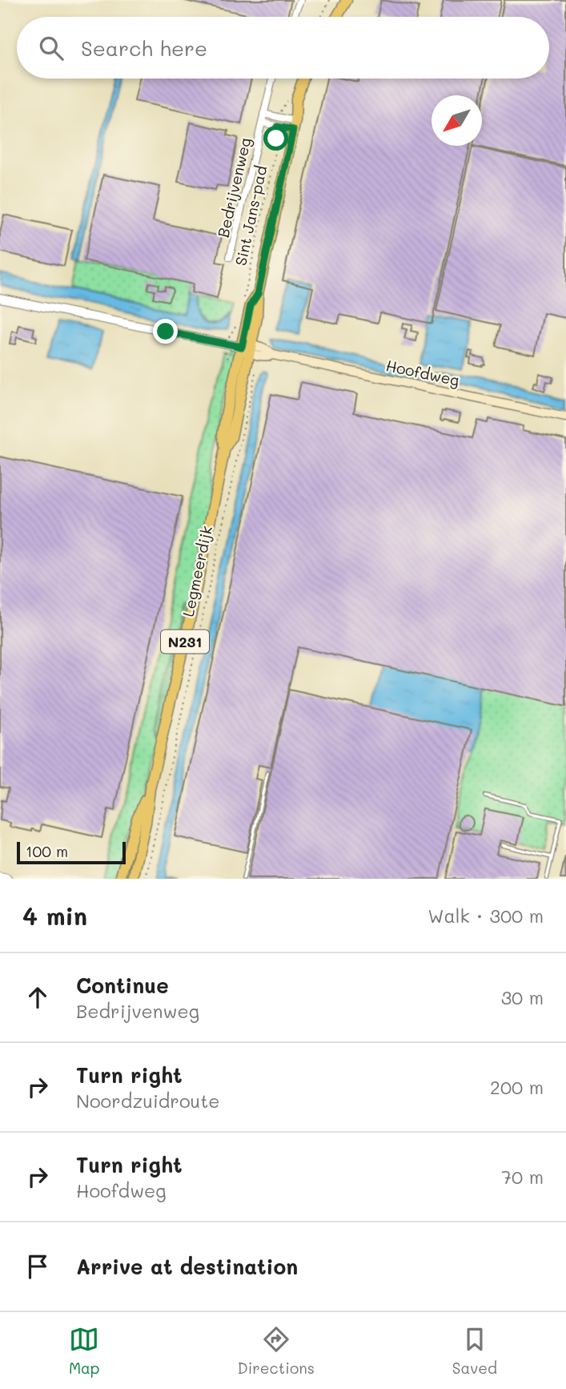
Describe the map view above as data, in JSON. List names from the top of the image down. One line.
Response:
{"streets":{"main road":["Hoofdweg","Legmeerdijk","N231"],"street":["Bedrijvenweg"],"path":["Sint Jans-pad"]},"crossings":[["Bedrijvenweg","Sint Jans-pad"],["Bedrijvenweg","N231"],["Hoofdweg","Legmeerdijk"],["Hoofdweg","N231"],["Legmeerdijk","N231"]],"scale_bar":"100 m","north":"bottom left","page":{"search":"Search here","scale":"100 m","heading":["4 min","Walk · 300 m"],"list":[["Continue","Bedrijvenweg","30 m"],["Turn right","Noordzuidroute","200 m"],["Turn right","Hoofdweg","70 m"],"Arrive at destination"],"nav":["Map","Directions","Saved"]}}
